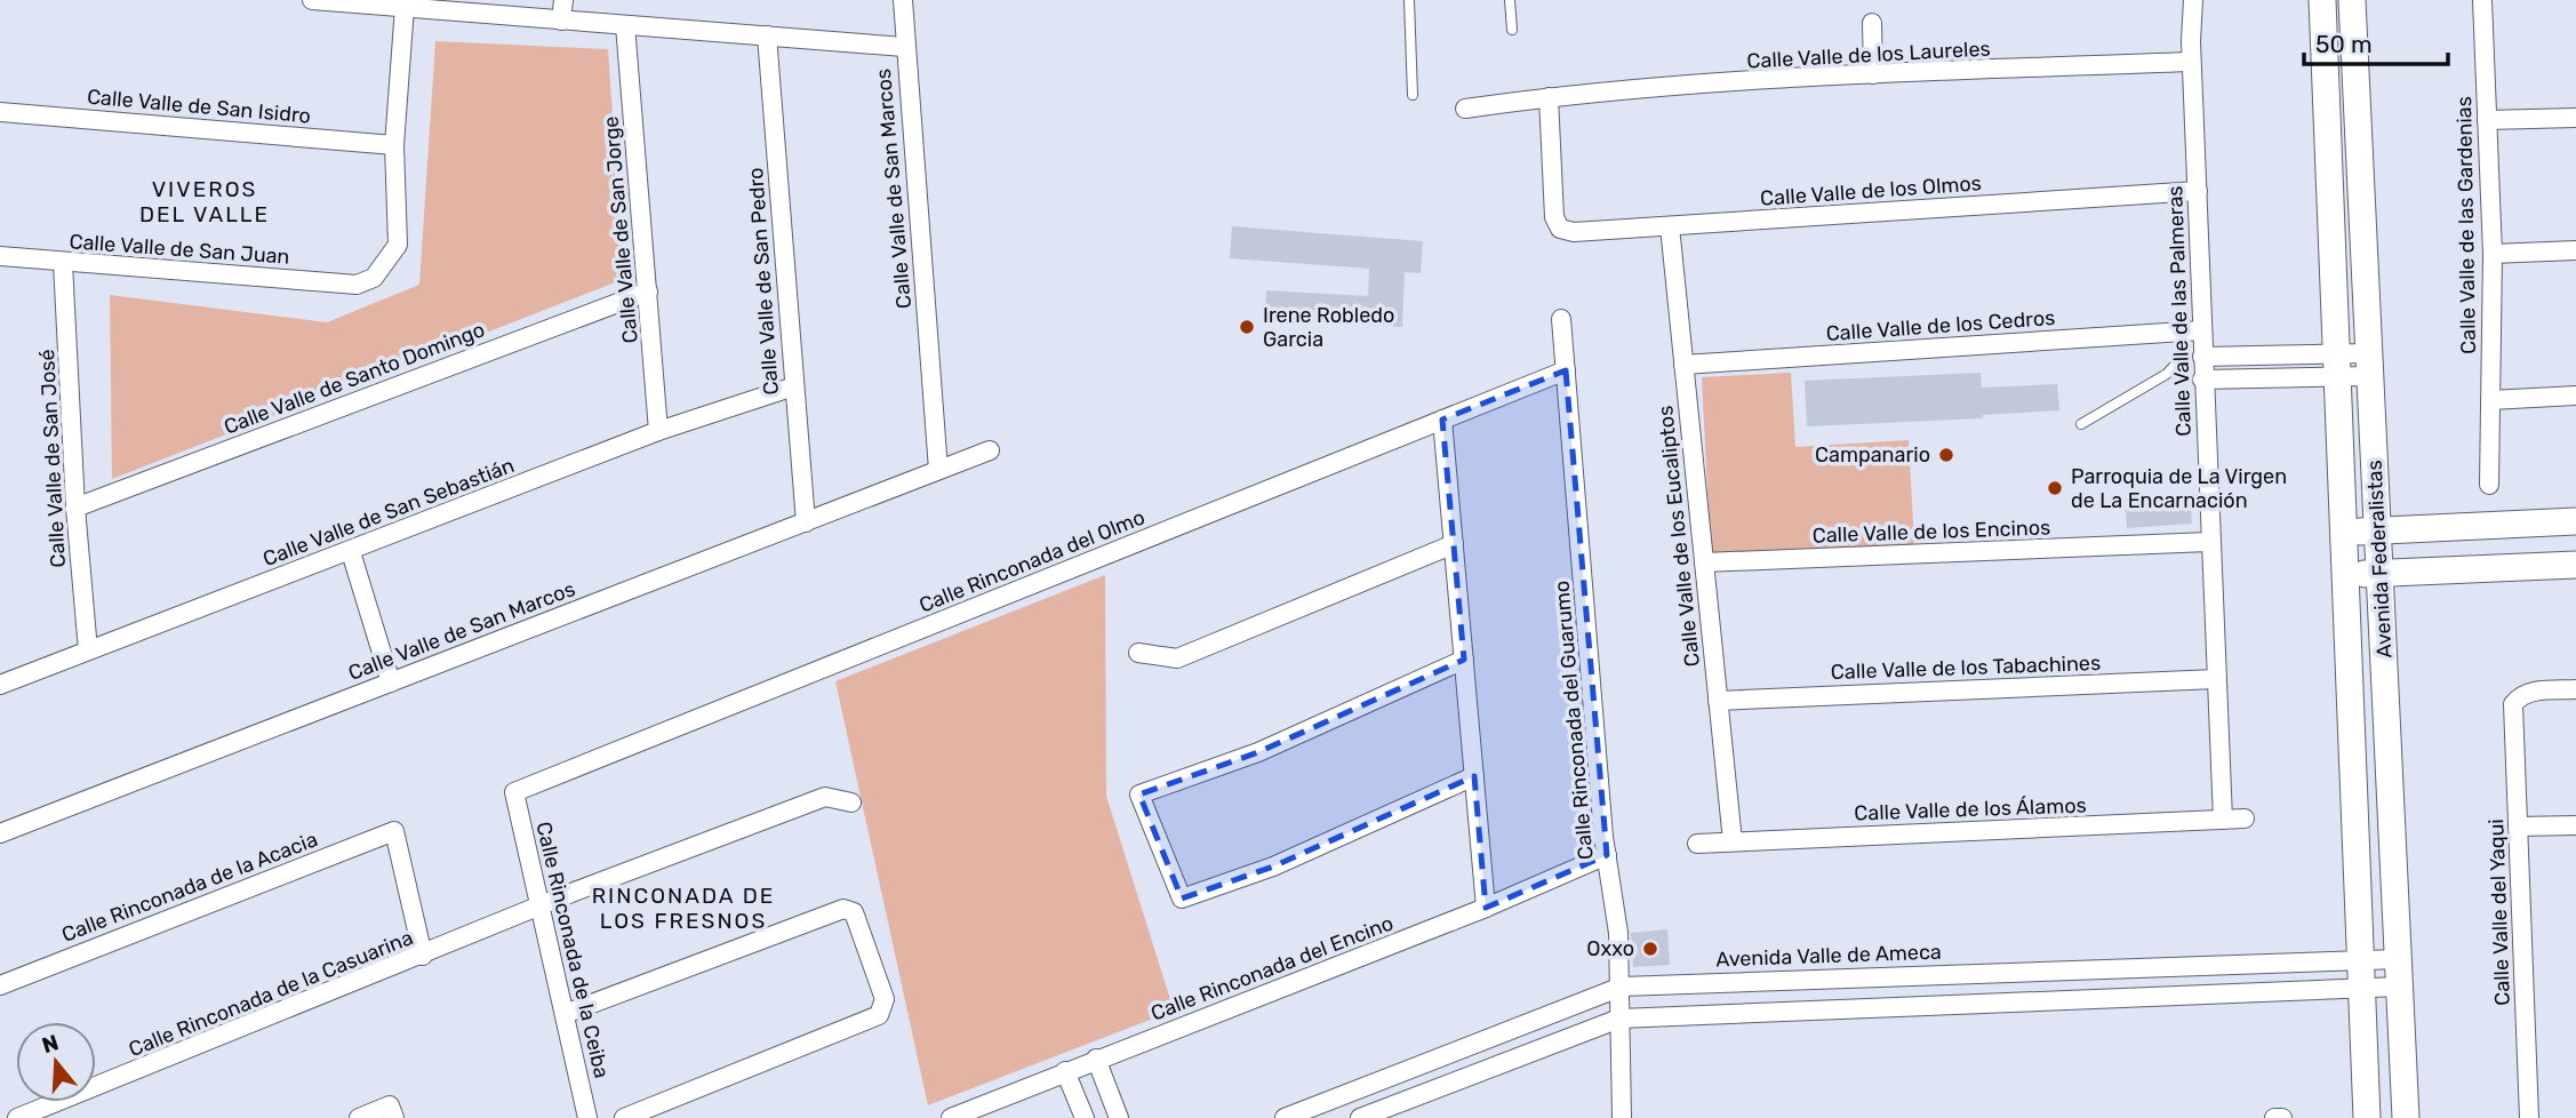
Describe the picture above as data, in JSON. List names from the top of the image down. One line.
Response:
{"streets":{"street":["Calle Valle de los Laureles","Calle Valle de San Isidro","Calle Valle de San Marcos","Calle Valle de los Olmos","Calle Valle de las Gardenias","Calle Valle de San Jorge","Calle Valle de San Juan","Calle Valle de San Pedro","Calle Valle de las Palmeras","Calle Valle de los Cedros","Calle Valle de Santo Domingo","Calle Valle de San José","Calle Valle de San Sebastián","Calle Valle de los Encinos","Calle Valle de los Eucaliptos","Avenida Federalistas","Calle Rinconada del Olmo","Calle Valle de los Tabachines","Calle Rinconada del Guarumo","Calle Valle de los Álamos","Calle Rinconada de la Acacia","Calle Valle del Yaqui","Calle Rinconada de la Ceiba","Avenida Valle de Ameca","Calle Rinconada del Encino","Calle Rinconada de la Casuarina"]},"crossings":[["Calle Valle de los Laureles","Calle Valle de los Olmos"],["Calle Valle de los Laureles","Calle Valle de las Palmeras"],["Calle Valle de San Isidro","Calle Valle de San Juan"],["Calle Valle de San Marcos","Calle Valle de San Pedro"],["Calle Valle de los Olmos","Calle Valle de las Palmeras"],["Calle Valle de los Olmos","Calle Valle de los Eucaliptos"],["Calle Valle de San Jorge","Calle Valle de Santo Domingo"],["Calle Valle de San Jorge","Calle Valle de San Sebastián"],["Calle Valle de San Juan","Calle Valle de San José"],["Calle Valle de San Pedro","Calle Valle de San Sebastián"],["Calle Valle de las Palmeras","Calle Valle de los Cedros"],["Calle Valle de las Palmeras","Calle Valle de los Encinos"],["Calle Valle de las Palmeras","Calle Valle de los Tabachines"],["Calle Valle de las Palmeras","Calle Valle de los Álamos"],["Calle Valle de los Cedros","Calle Valle de los Eucaliptos"],["Calle Valle de Santo Domingo","Calle Valle de San José"],["Calle Valle de San José","Calle Valle de San Sebastián"],["Calle Valle de los Encinos","Calle Valle de los Eucaliptos"],["Calle Valle de los Eucaliptos","Calle Valle de los Tabachines"],["Calle Valle de los Eucaliptos","Calle Valle de los Álamos"],["Avenida Federalistas","Avenida Valle de Ameca"],["Calle Rinconada del Olmo","Calle Rinconada del Guarumo"],["Calle Rinconada del Olmo","Calle Rinconada de la Ceiba"],["Calle Rinconada del Guarumo","Avenida Valle de Ameca"],["Calle Rinconada del Guarumo","Calle Rinconada del Encino"],["Calle Rinconada de la Acacia","Calle Rinconada de la Casuarina"],["Calle Rinconada de la Ceiba","Calle Rinconada de la Casuarina"]],"districts":["VIVEROS DEL VALLE","RINCONADA DE LOS FRESNOS"],"places":["Irene Robledo Garcia","Campanario","Parroquia de La Virgen de La Encarnación","Oxxo"],"scale_bar":"50 m","north":"top"}
